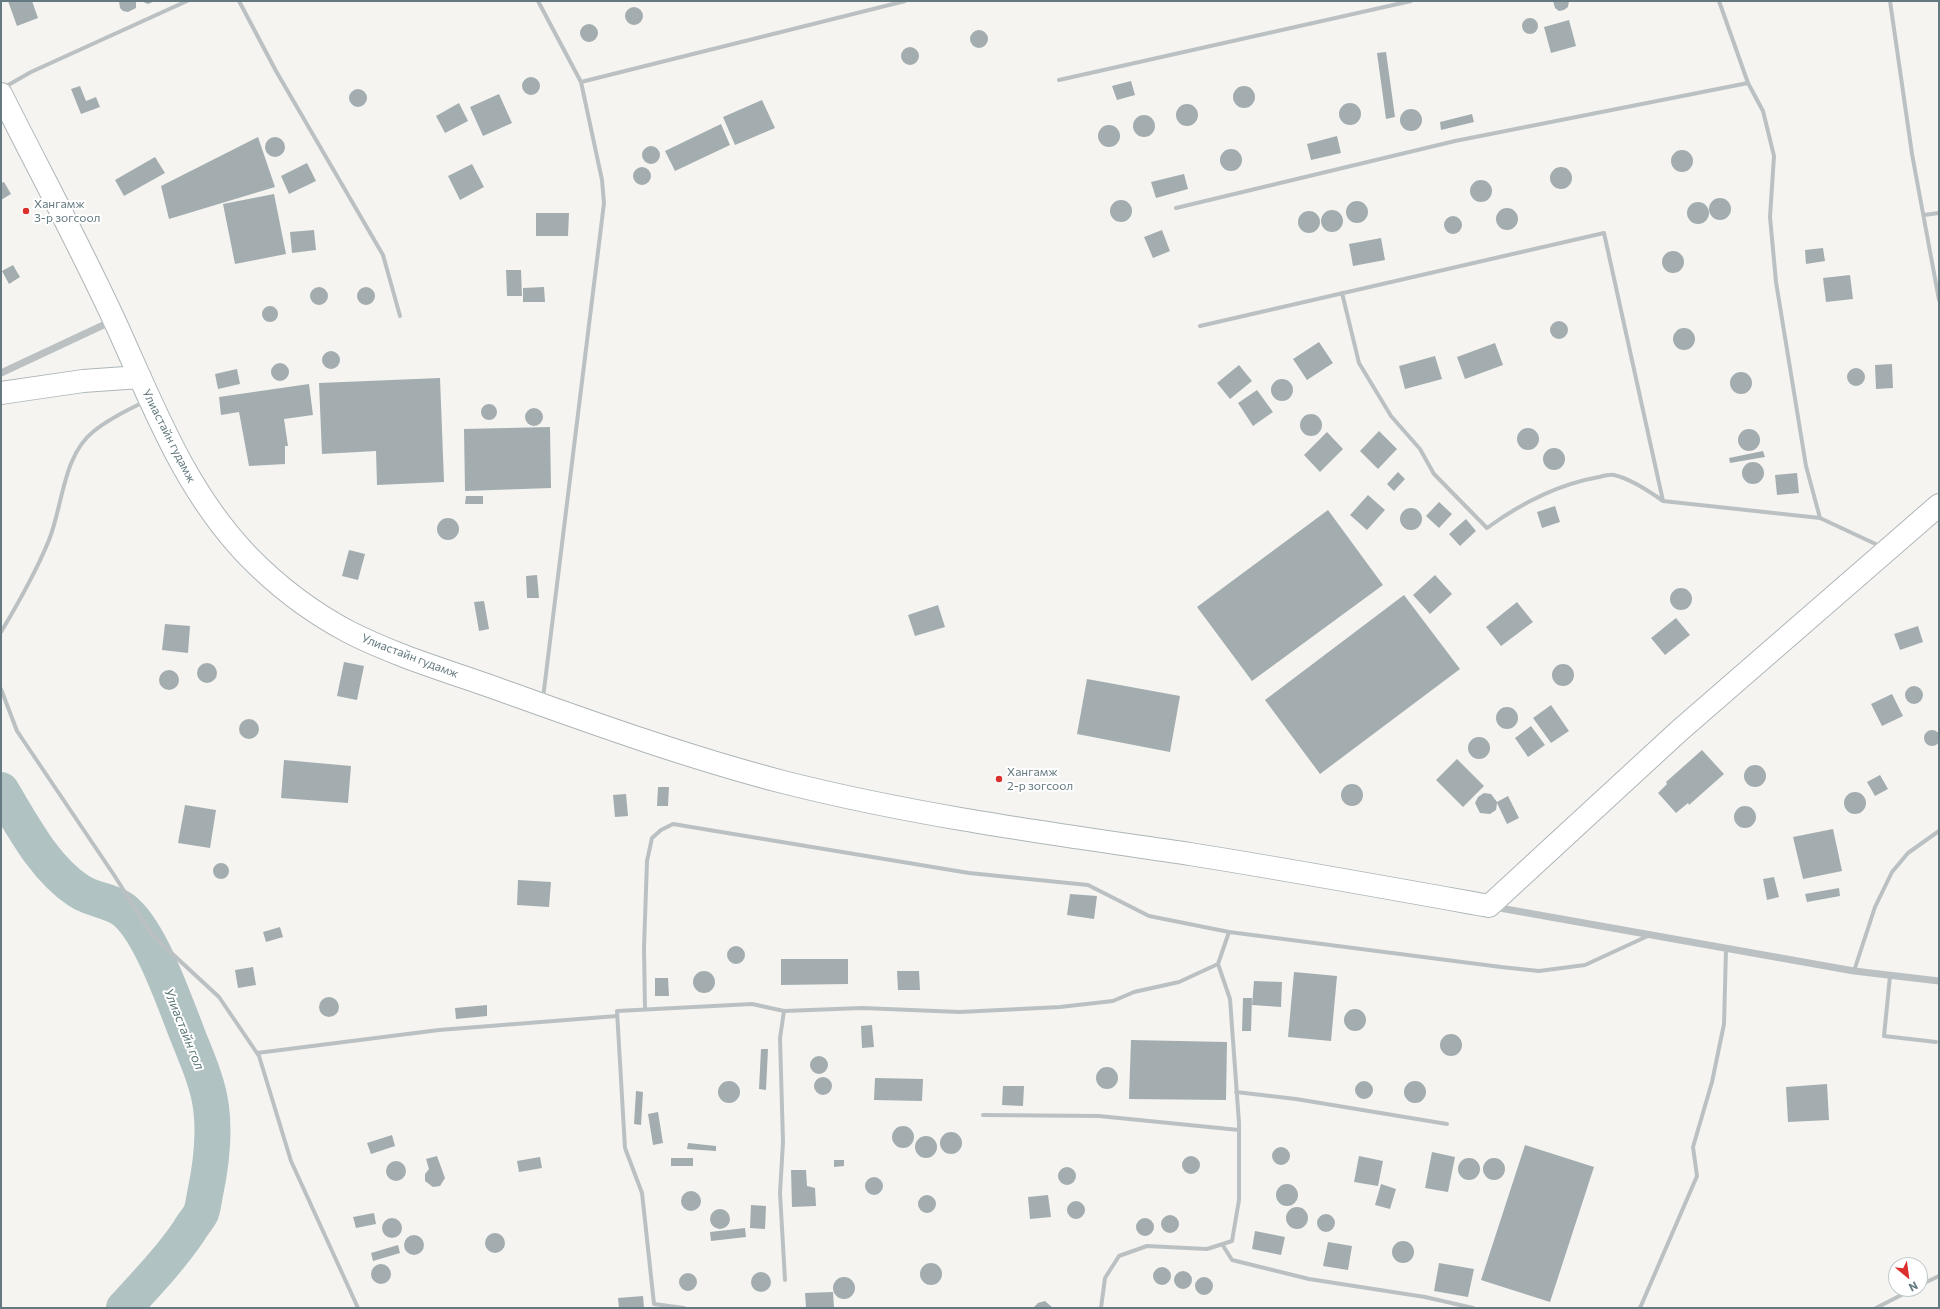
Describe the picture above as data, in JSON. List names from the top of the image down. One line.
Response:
{"streets":{"main road":["Улиастайн гудамж"]},"water":["Улиастайн гол"],"places":["Хангамж 3-р зогсоол","Хангамж 2-р зогсоол"],"north":"bottom right"}
